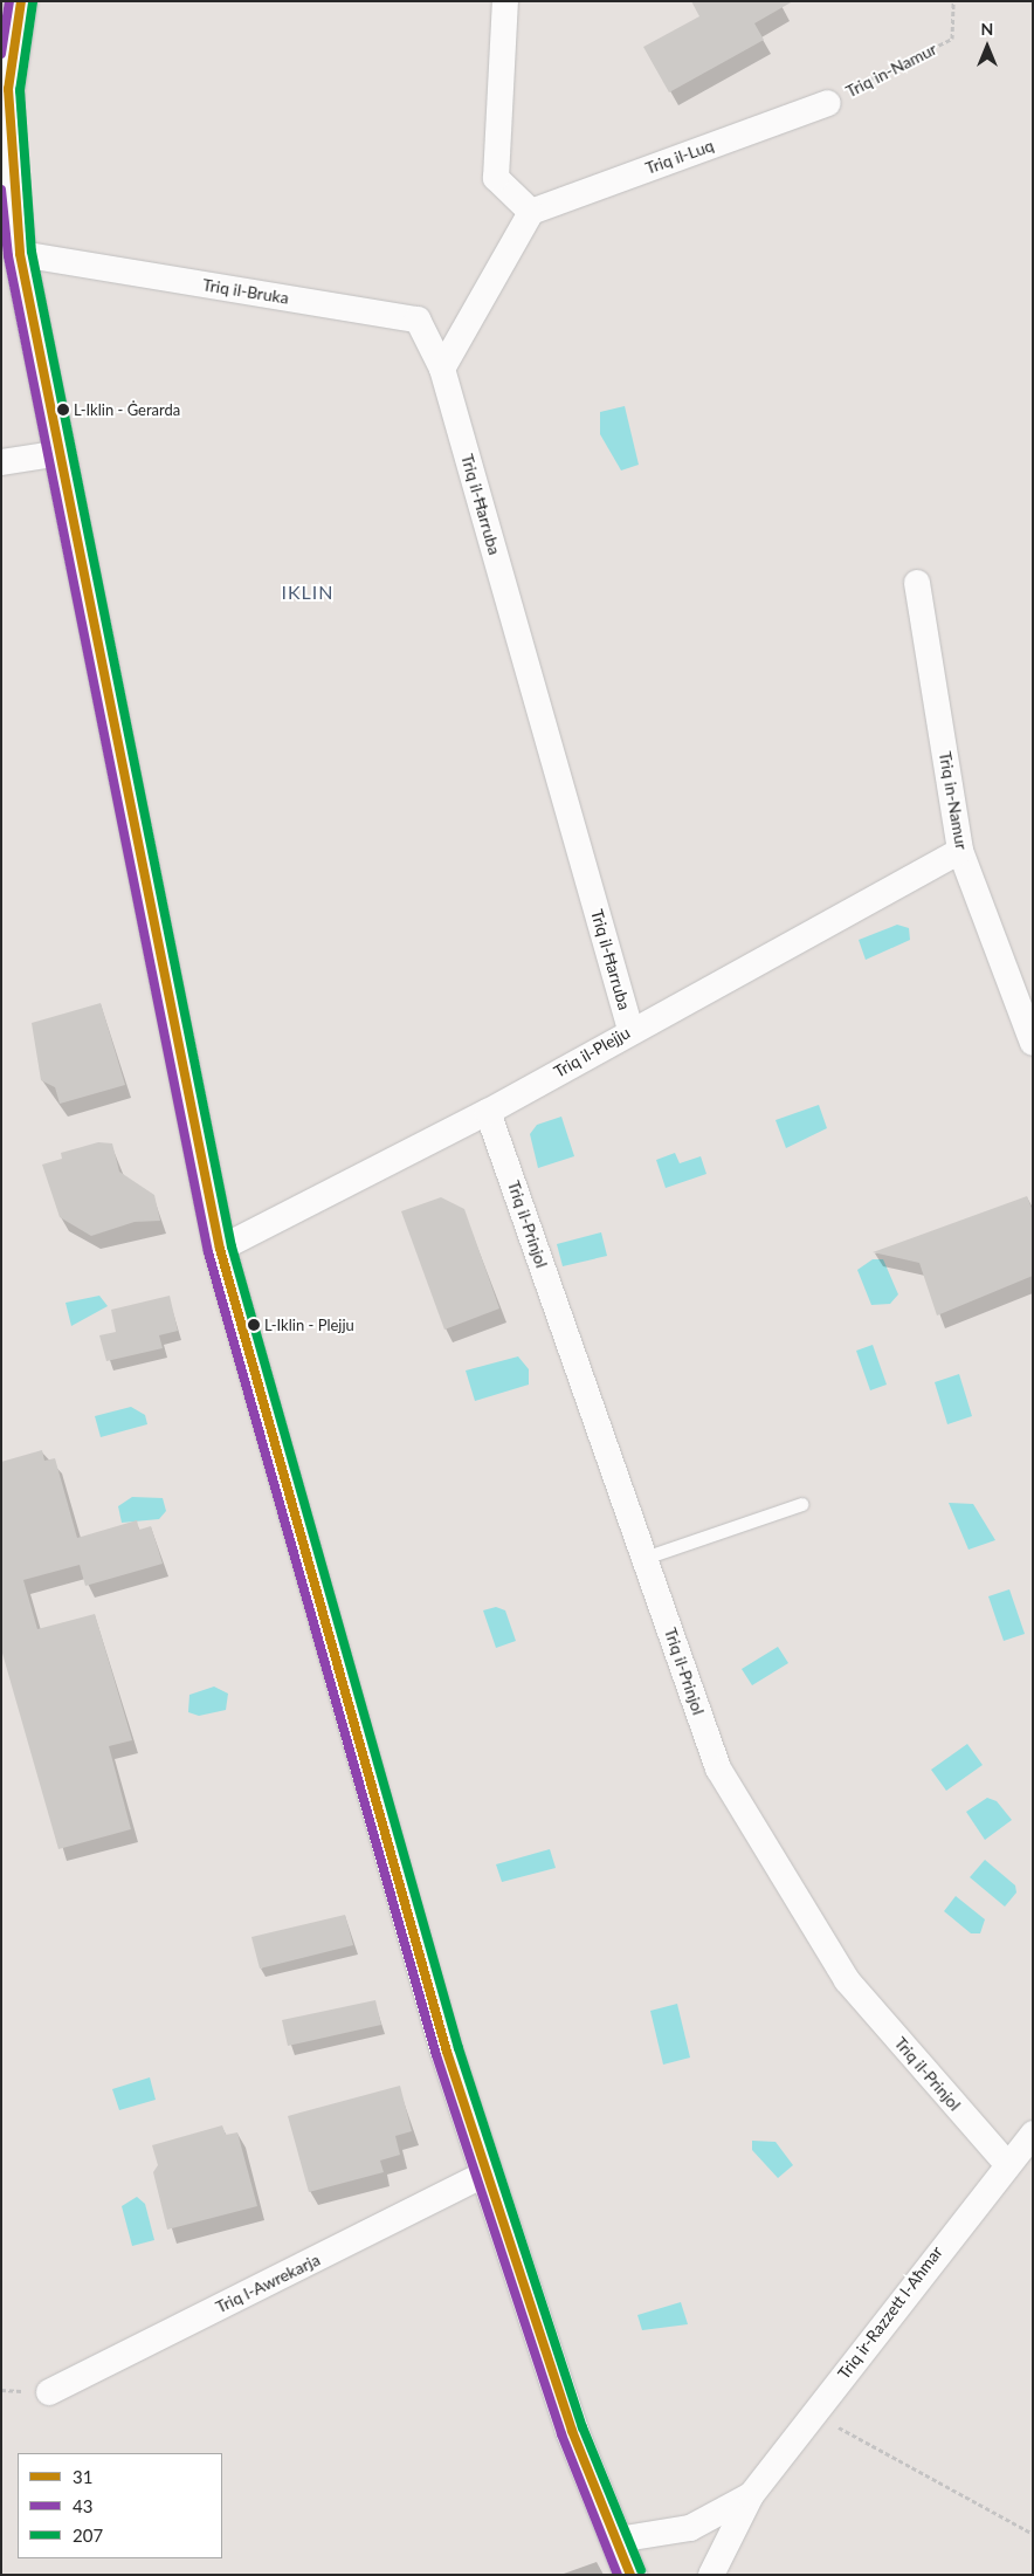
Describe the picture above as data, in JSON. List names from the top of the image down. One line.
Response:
{"streets":{"street":["Triq in-Namur","Triq il-Luq","Triq il-Bruka","Triq il-Ħarruba","Triq il-Plejju","Triq il-Prinjol","Triq l-Awrekarja","Triq ir-Razzett l-Aħmar"]},"crossings":[["Triq in-Namur","Triq il-Luq"],["Triq in-Namur","Triq il-Plejju"],["Triq il-Bruka","Triq il-Ħarruba"],["Triq il-Ħarruba","Triq il-Plejju"],["Triq il-Plejju","Triq il-Prinjol"],["Triq il-Prinjol","Triq ir-Razzett l-Aħmar"]],"districts":["IKLIN"],"places":["L-Iklin - Ġerarda","L-Iklin - Plejju"],"lines":["transit line 31","transit line 43","transit line 207"],"legend":["31","43","207"],"north":"top"}
